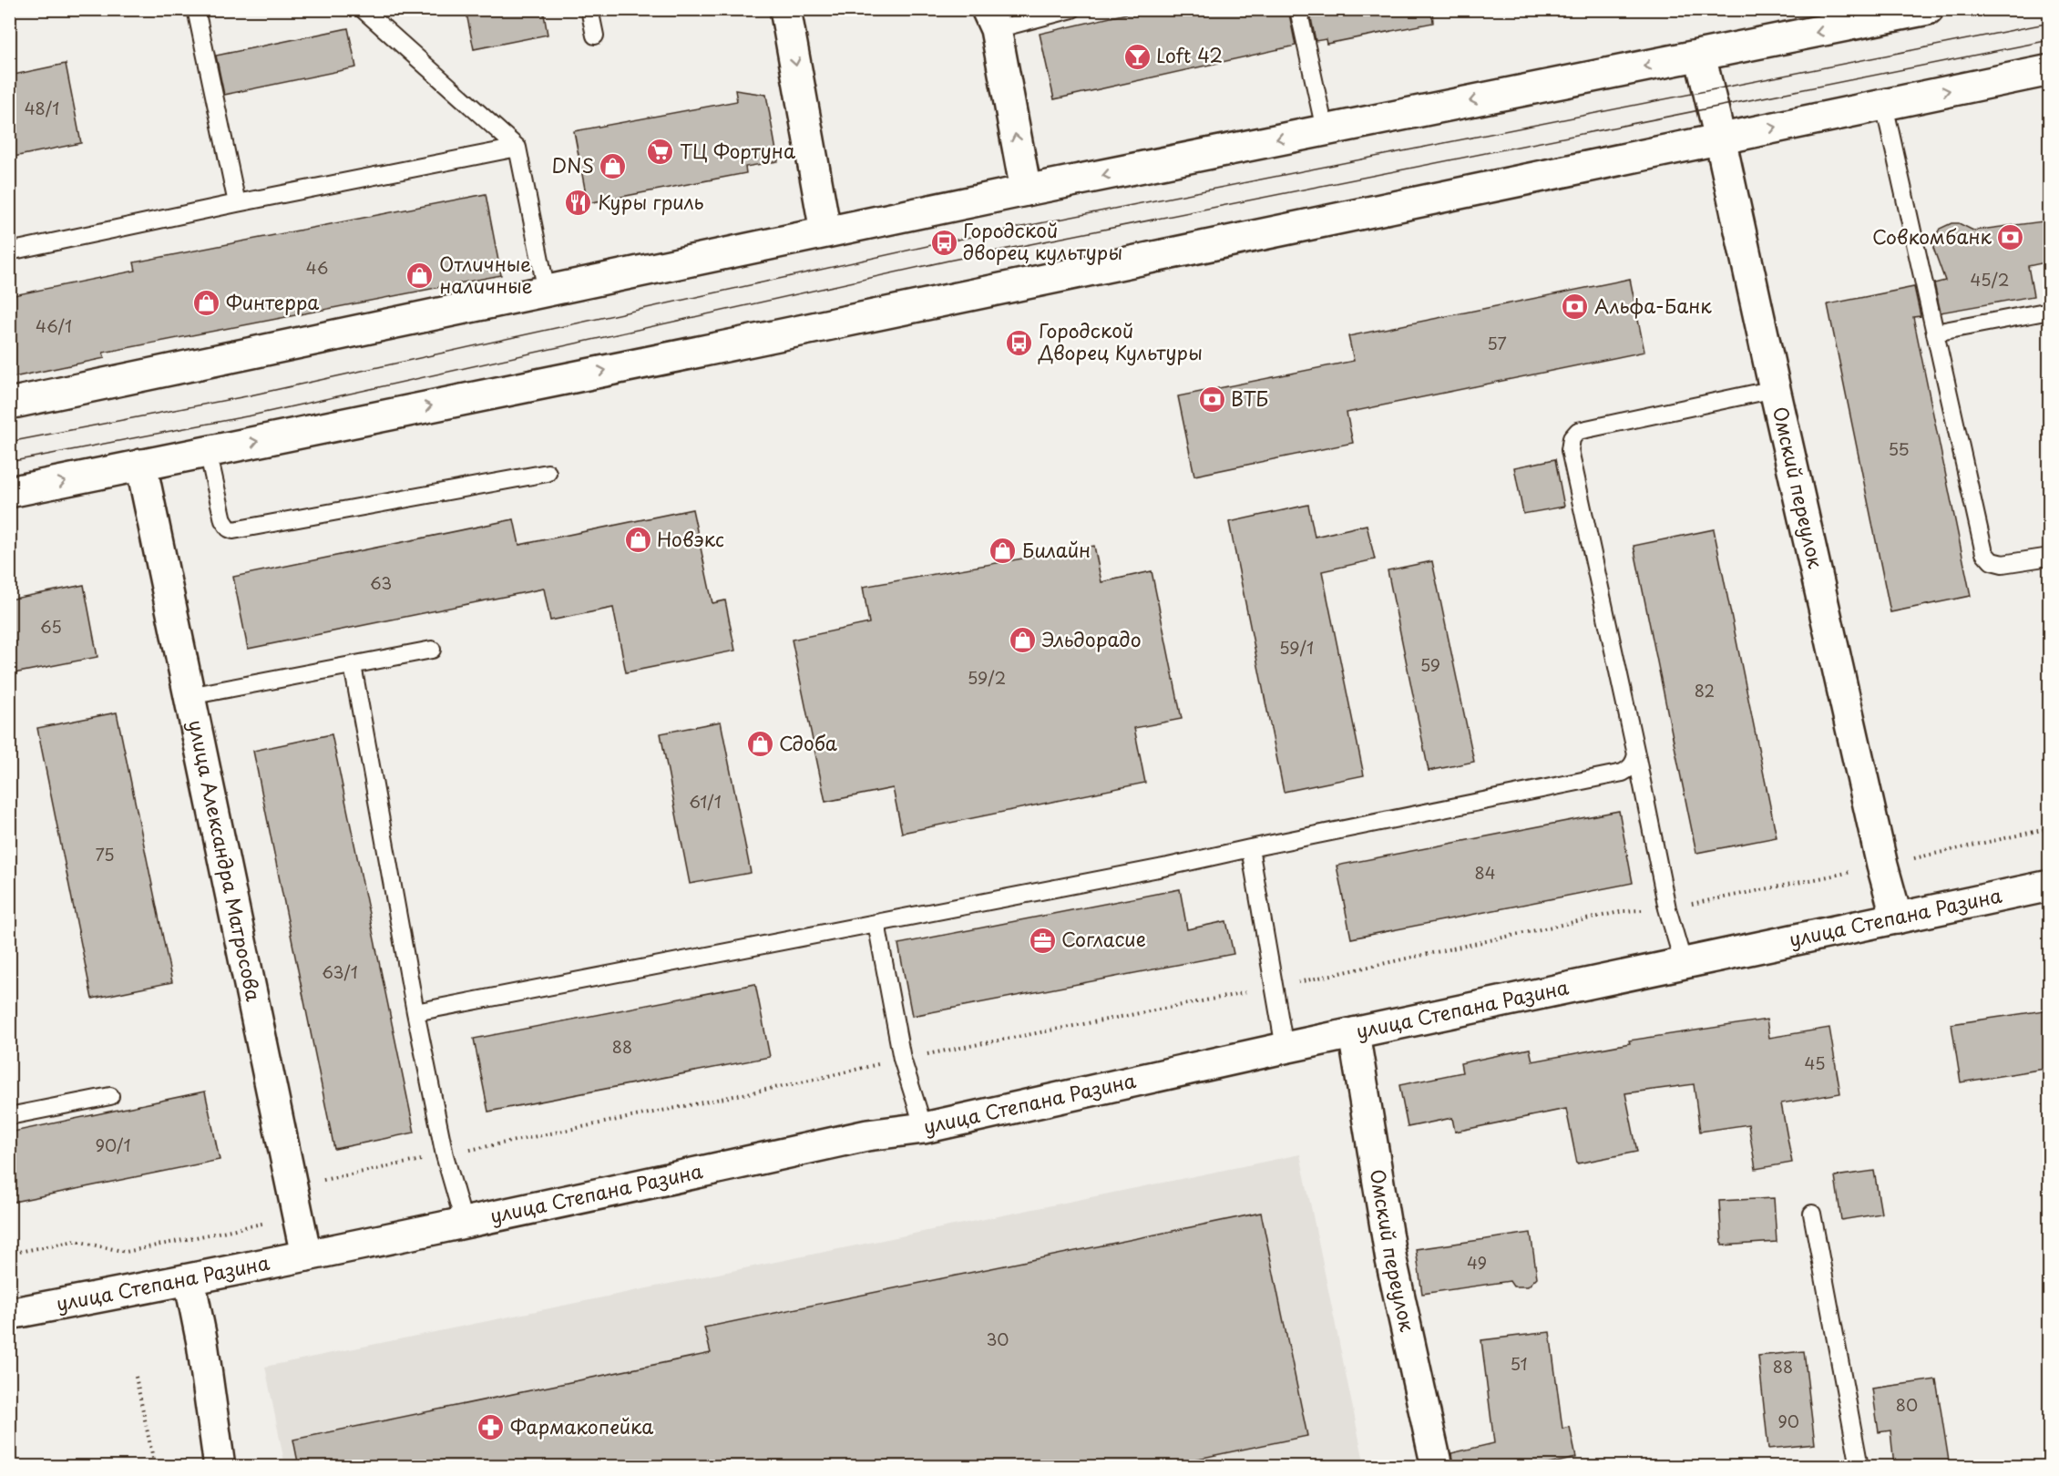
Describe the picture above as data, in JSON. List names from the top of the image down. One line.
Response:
{"streets":{"street":["Омский переулок","улица Александра Матросова","улица Степана Разина"]},"crossings":[["Омский переулок","улица Степана Разина"],["улица Александра Матросова","улица Степана Разина"]],"places":{"bar":["Loft 42"],"supermarket":["ТЦ Фортуна"],"shop":["DNS","Отличные наличные","Финтерра","Новэкс","Билайн","Эльдорадо","Сдоба"],"restaurant":["Куры гриль"],"bank":["Совкомбанк","Альфа-Банк","ВТБ"],"bus stop":["Городской дворец культуры","Городской Дворец Культуры"],"office":["Согласие"],"pharmacy":["Фармакопейка"]},"house_numbers":["48/1","46","45/2","46/1","57","55","63","65","59/1","59","59/2","82","61/1","75","84","63/1","88","45","90/1","49","30","51","88","80","90"]}
